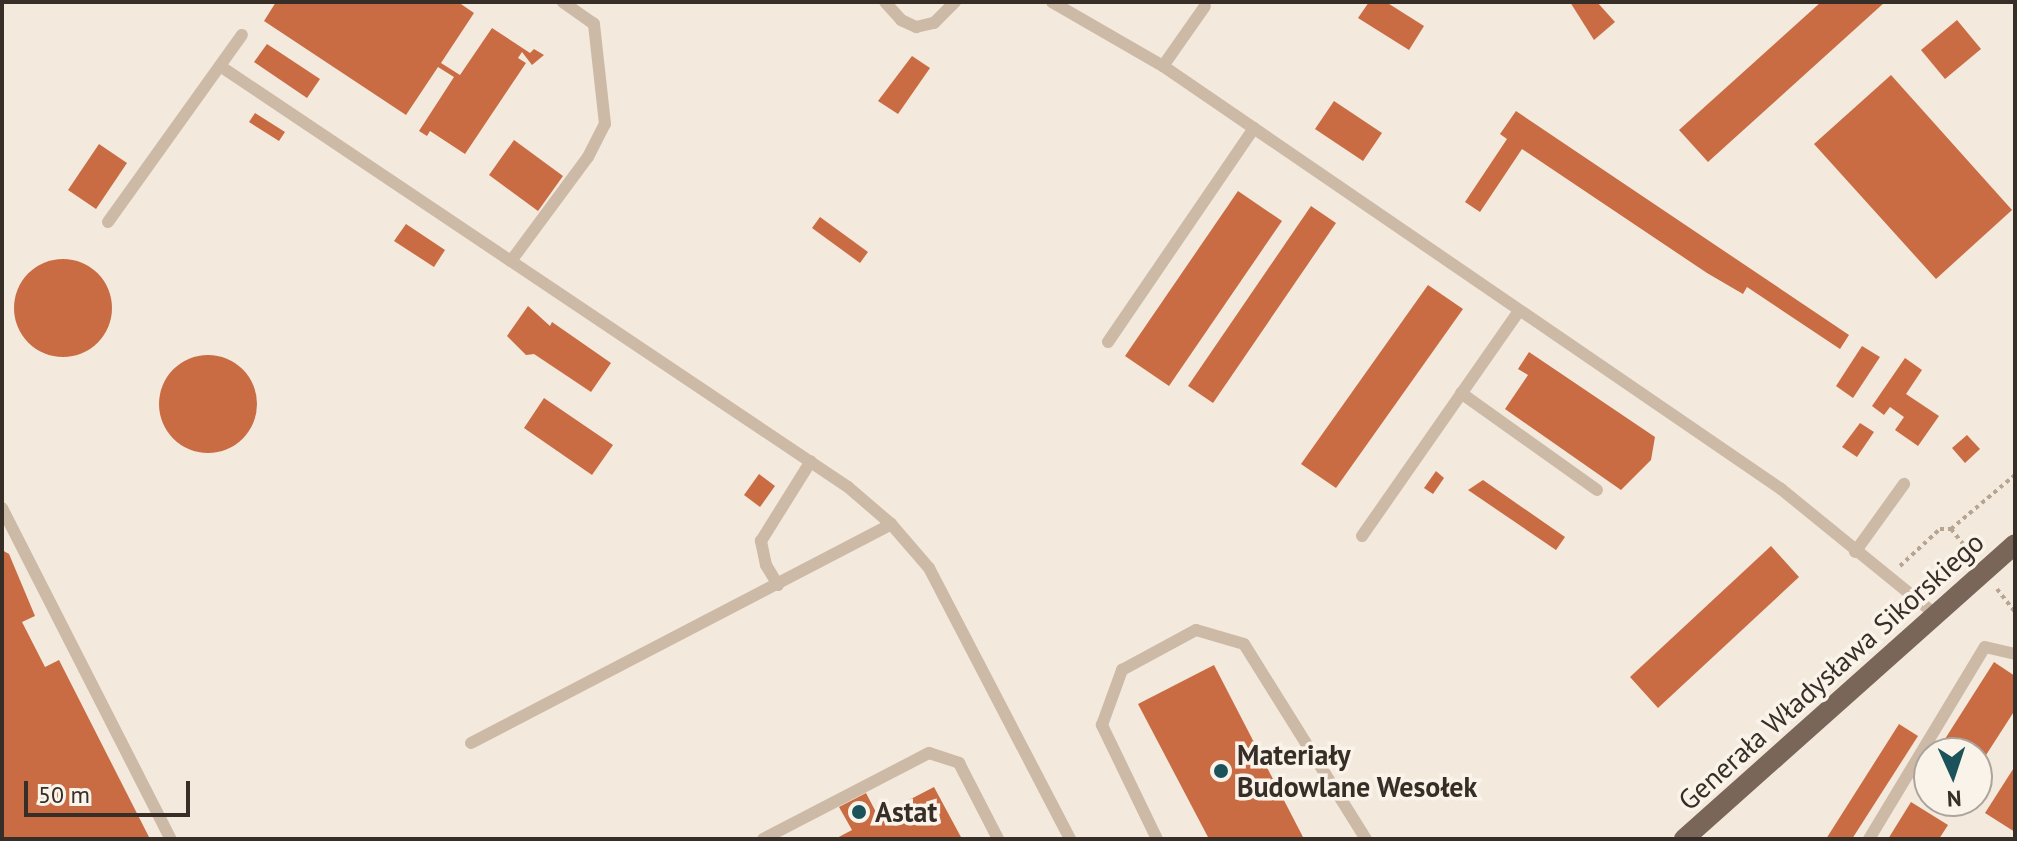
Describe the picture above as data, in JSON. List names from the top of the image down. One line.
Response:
{"streets":{"main road":["Generała Władysława Sikorskiego"]},"places":["Materiały Budowlane Wesołek","Astat"],"scale_bar":"50 m","north":"bottom"}
